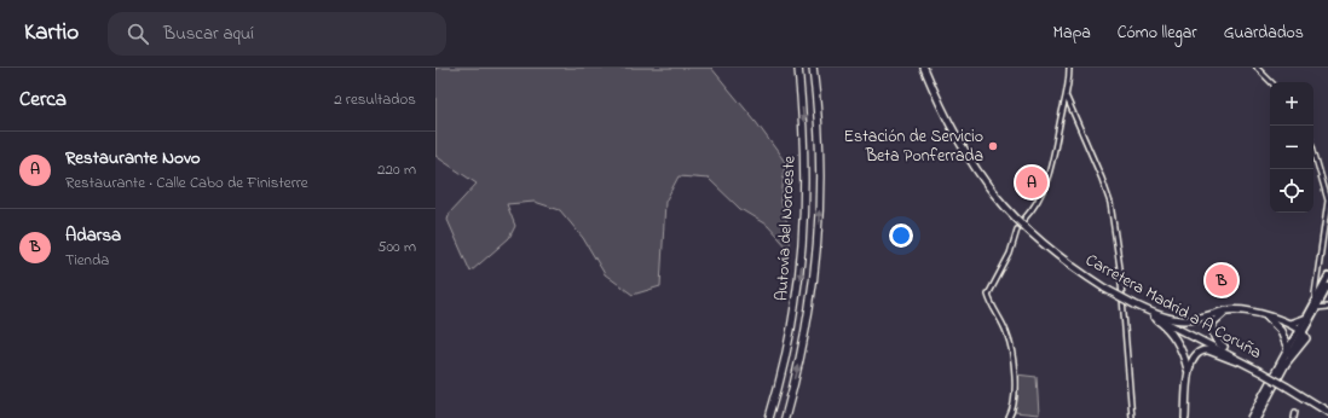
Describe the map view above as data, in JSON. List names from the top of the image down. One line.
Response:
{"streets":{"highway":["Autovía del Noroeste"],"main road":["Carretera Madrid a A Coruña"]},"places":["Estación de Servicio Beta Ponferrada"],"page":{"header":"Kartio","search":"Buscar aquí","nav":["Mapa","Cómo llegar","Guardados"],"heading":["Cerca","2 resultados"],"map_buttons":["+","−"],"list":[{"mark":"A","name":"Restaurante Novo","note":"Restaurante · Calle Cabo de Finisterre","value":"220 m"},{"mark":"B","name":"Adarsa","note":"Tienda","value":"500 m"}],"pins":["A","B"]}}
